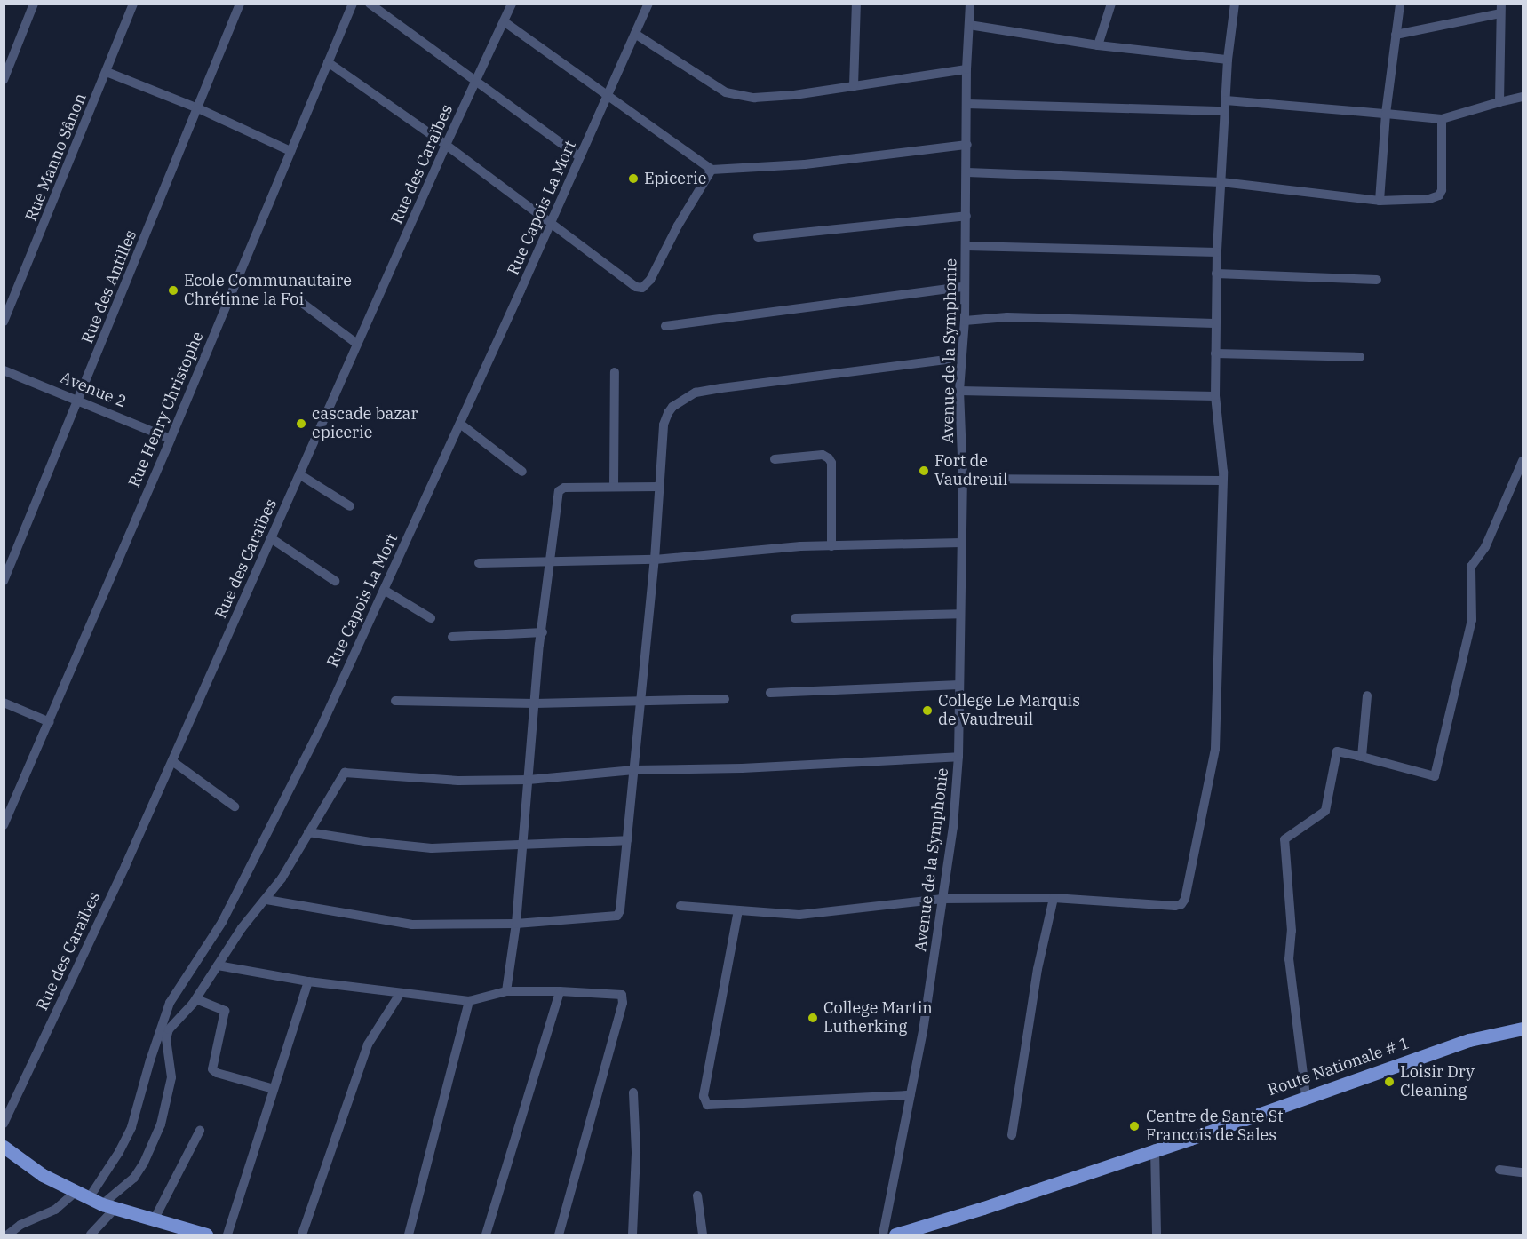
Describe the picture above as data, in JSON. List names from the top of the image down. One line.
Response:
{"streets":{"main road":["Route Nationale # 1"],"street":["Rue Manno Sânon","Rue des Caraïbes","Rue Capois La Mort","Rue des Antilles","Avenue de la Symphonie","Avenue 2","Rue Henry Christophe"]},"crossings":[["Rue des Antilles","Avenue 2"],["Avenue 2","Rue Henry Christophe"]],"places":["Epicerie","Ecole Communautaire Chrétinne la Foi","cascade bazar epicerie","Fort de Vaudreuil","College Le Marquis de Vaudreuil","College Martin Lutherking","Loisir Dry Cleaning","Centre de Sante St Francois de Sales"]}
